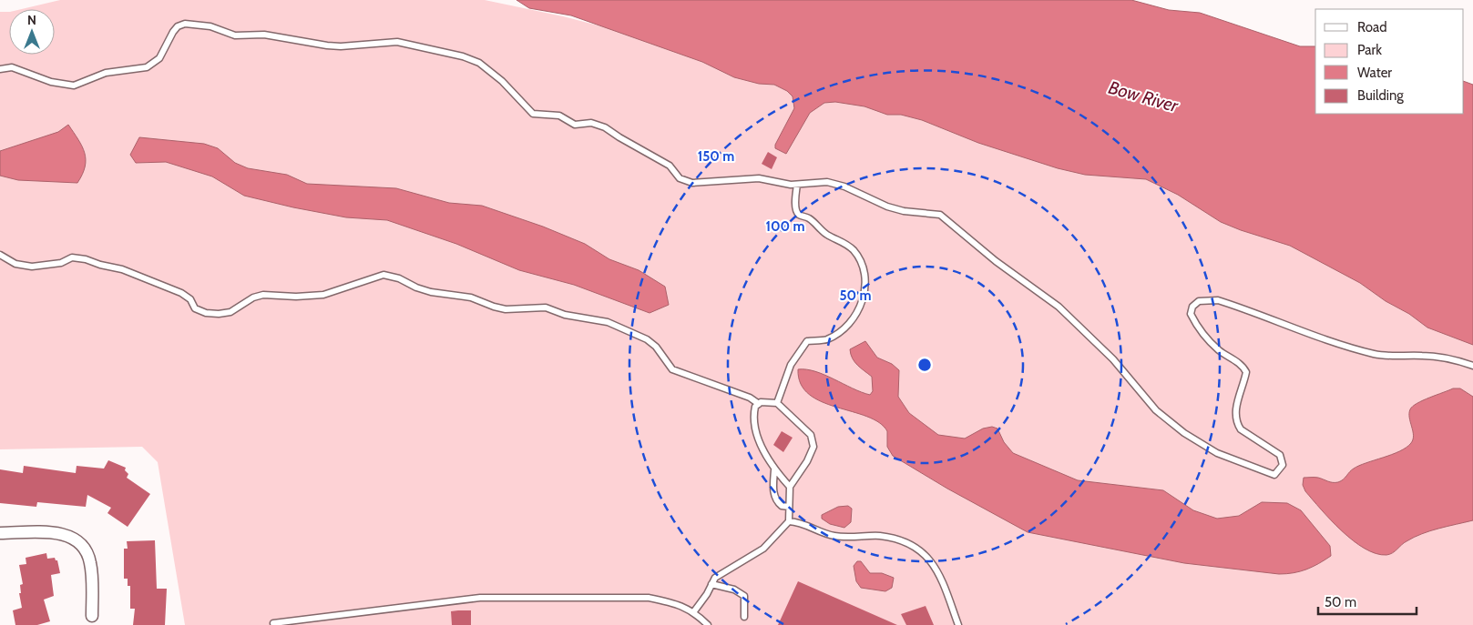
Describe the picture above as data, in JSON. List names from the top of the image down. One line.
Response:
{"water":["Bow River"],"legend":["Road","Park","Water","Building"],"scale_bar":"50 m","north":"top","rings":["150 m","100 m","50 m"]}
